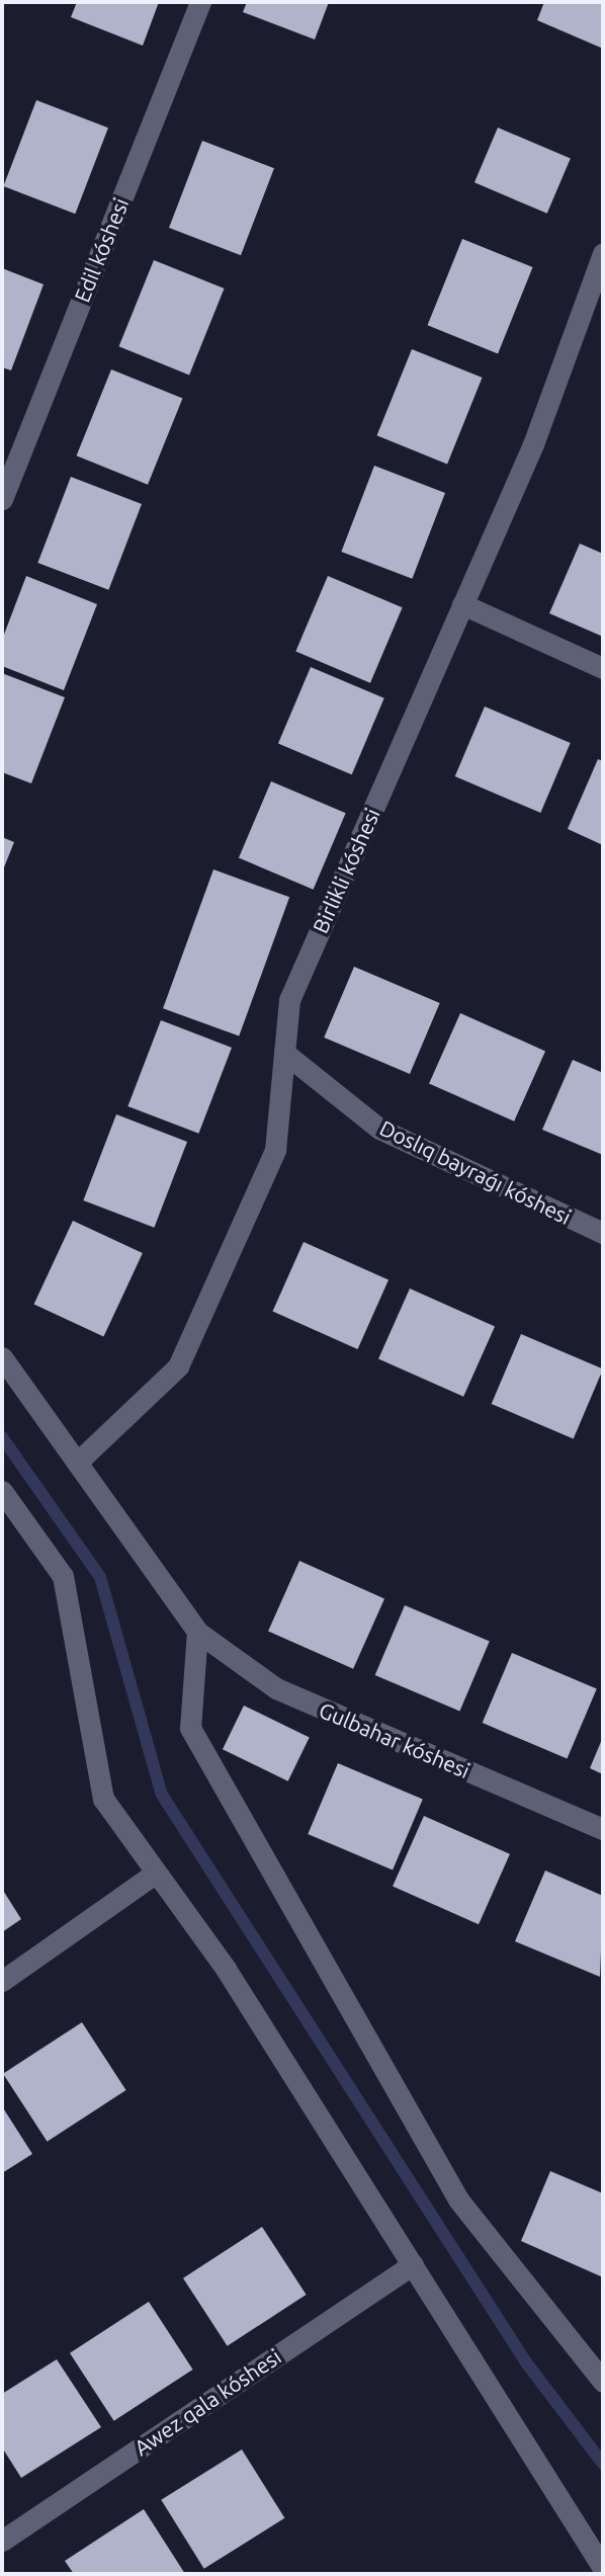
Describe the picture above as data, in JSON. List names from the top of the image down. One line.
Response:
{"streets":{"street":["Edil kóshesi","Birlikli kóshesi","Doslıq bayraǵı kóshesi","Gulbahar kóshesi","Awez qala kóshesi"]},"crossings":[["Birlikli kóshesi","Doslıq bayraǵı kóshesi"],["Birlikli kóshesi","Gulbahar kóshesi"]]}
